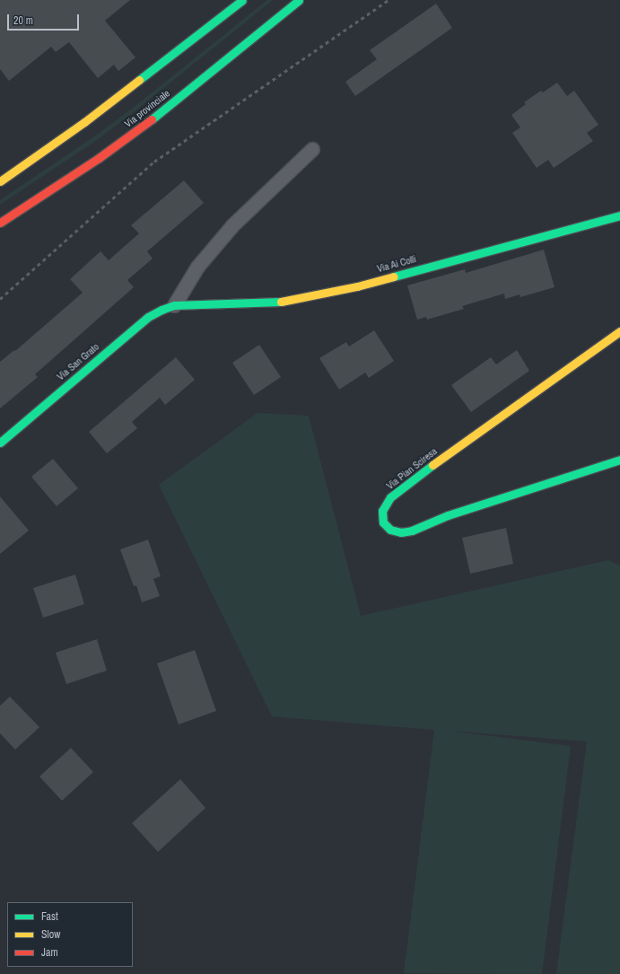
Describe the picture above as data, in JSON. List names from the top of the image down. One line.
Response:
{"streets":{"street":["Via provinciale","Via Ai Colli","Via San Grato","Via Pian Sciresa"]},"crossings":[["Via Ai Colli","Via San Grato"]],"legend":["Fast","Slow","Jam"],"scale_bar":"20 m"}
